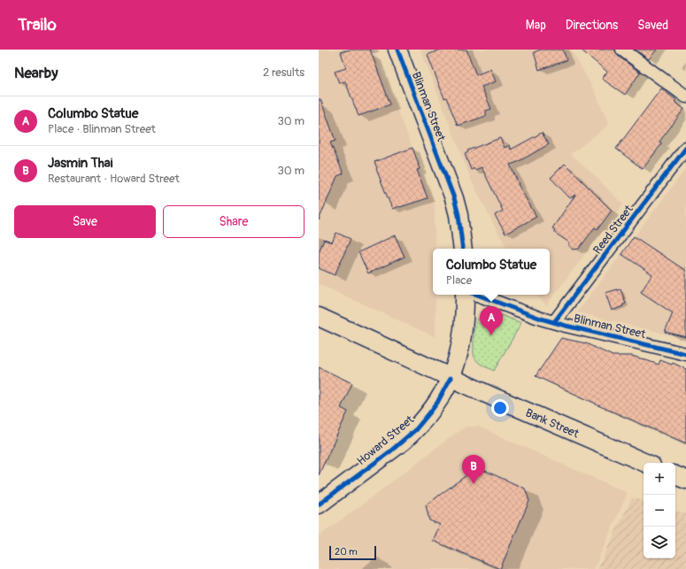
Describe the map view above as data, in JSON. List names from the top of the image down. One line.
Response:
{"streets":{"main road":["Blinman Street","Bank Street","Howard Street"],"street":["Reed Street"]},"crossings":[["Blinman Street","Reed Street"],["Bank Street","Howard Street"]],"scale_bar":"20 m","page":{"header":"Trailo","nav":["Map","Directions","Saved"],"heading":["Nearby","2 results"],"list":[{"mark":"A","name":"Columbo Statue","note":"Place · Blinman Street","value":"30 m"},{"mark":"B","name":"Jasmin Thai","note":"Restaurant · Howard Street","value":"30 m"}],"buttons":["Save","Share"],"popup":["Columbo Statue","Place"],"pins":["A","B"],"map_buttons":["+","−"],"scale":"20 m"}}
